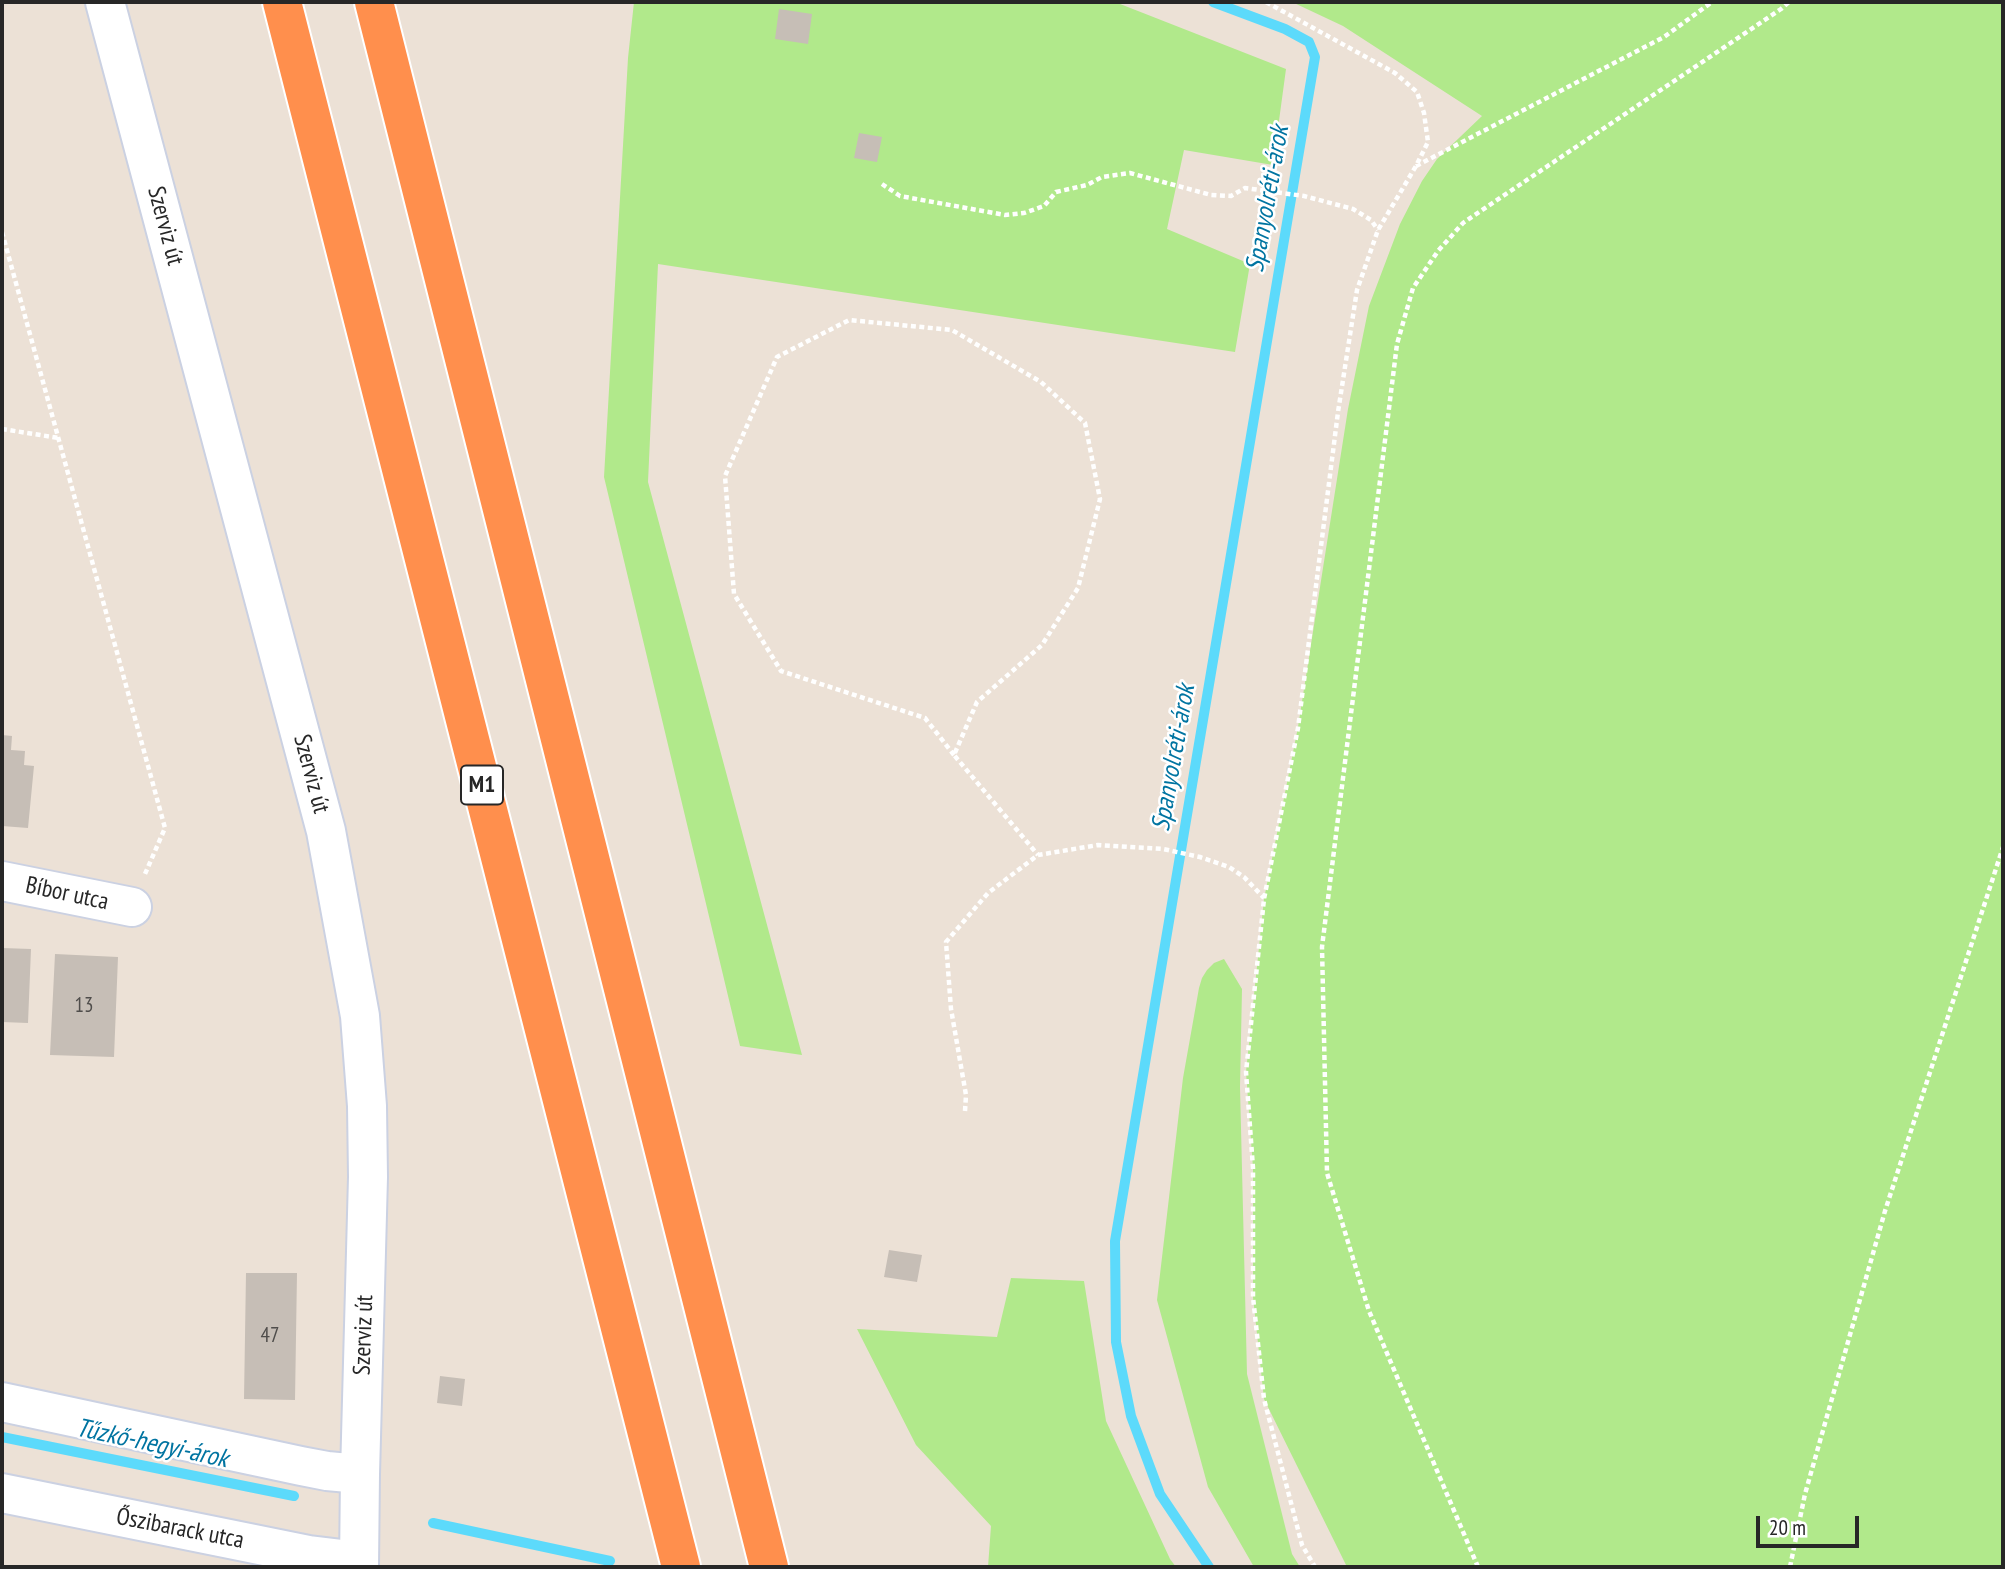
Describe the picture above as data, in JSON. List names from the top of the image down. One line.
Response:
{"streets":{"highway":["M1"],"street":["Szerviz út","Bíbor utca","Őszibarack utca"]},"crossings":[["Szerviz út","Őszibarack utca"]],"water":["Spanyolréti-árok","Tűzkő-hegyi-árok"],"house_numbers":["13","47"],"scale_bar":"20 m"}
